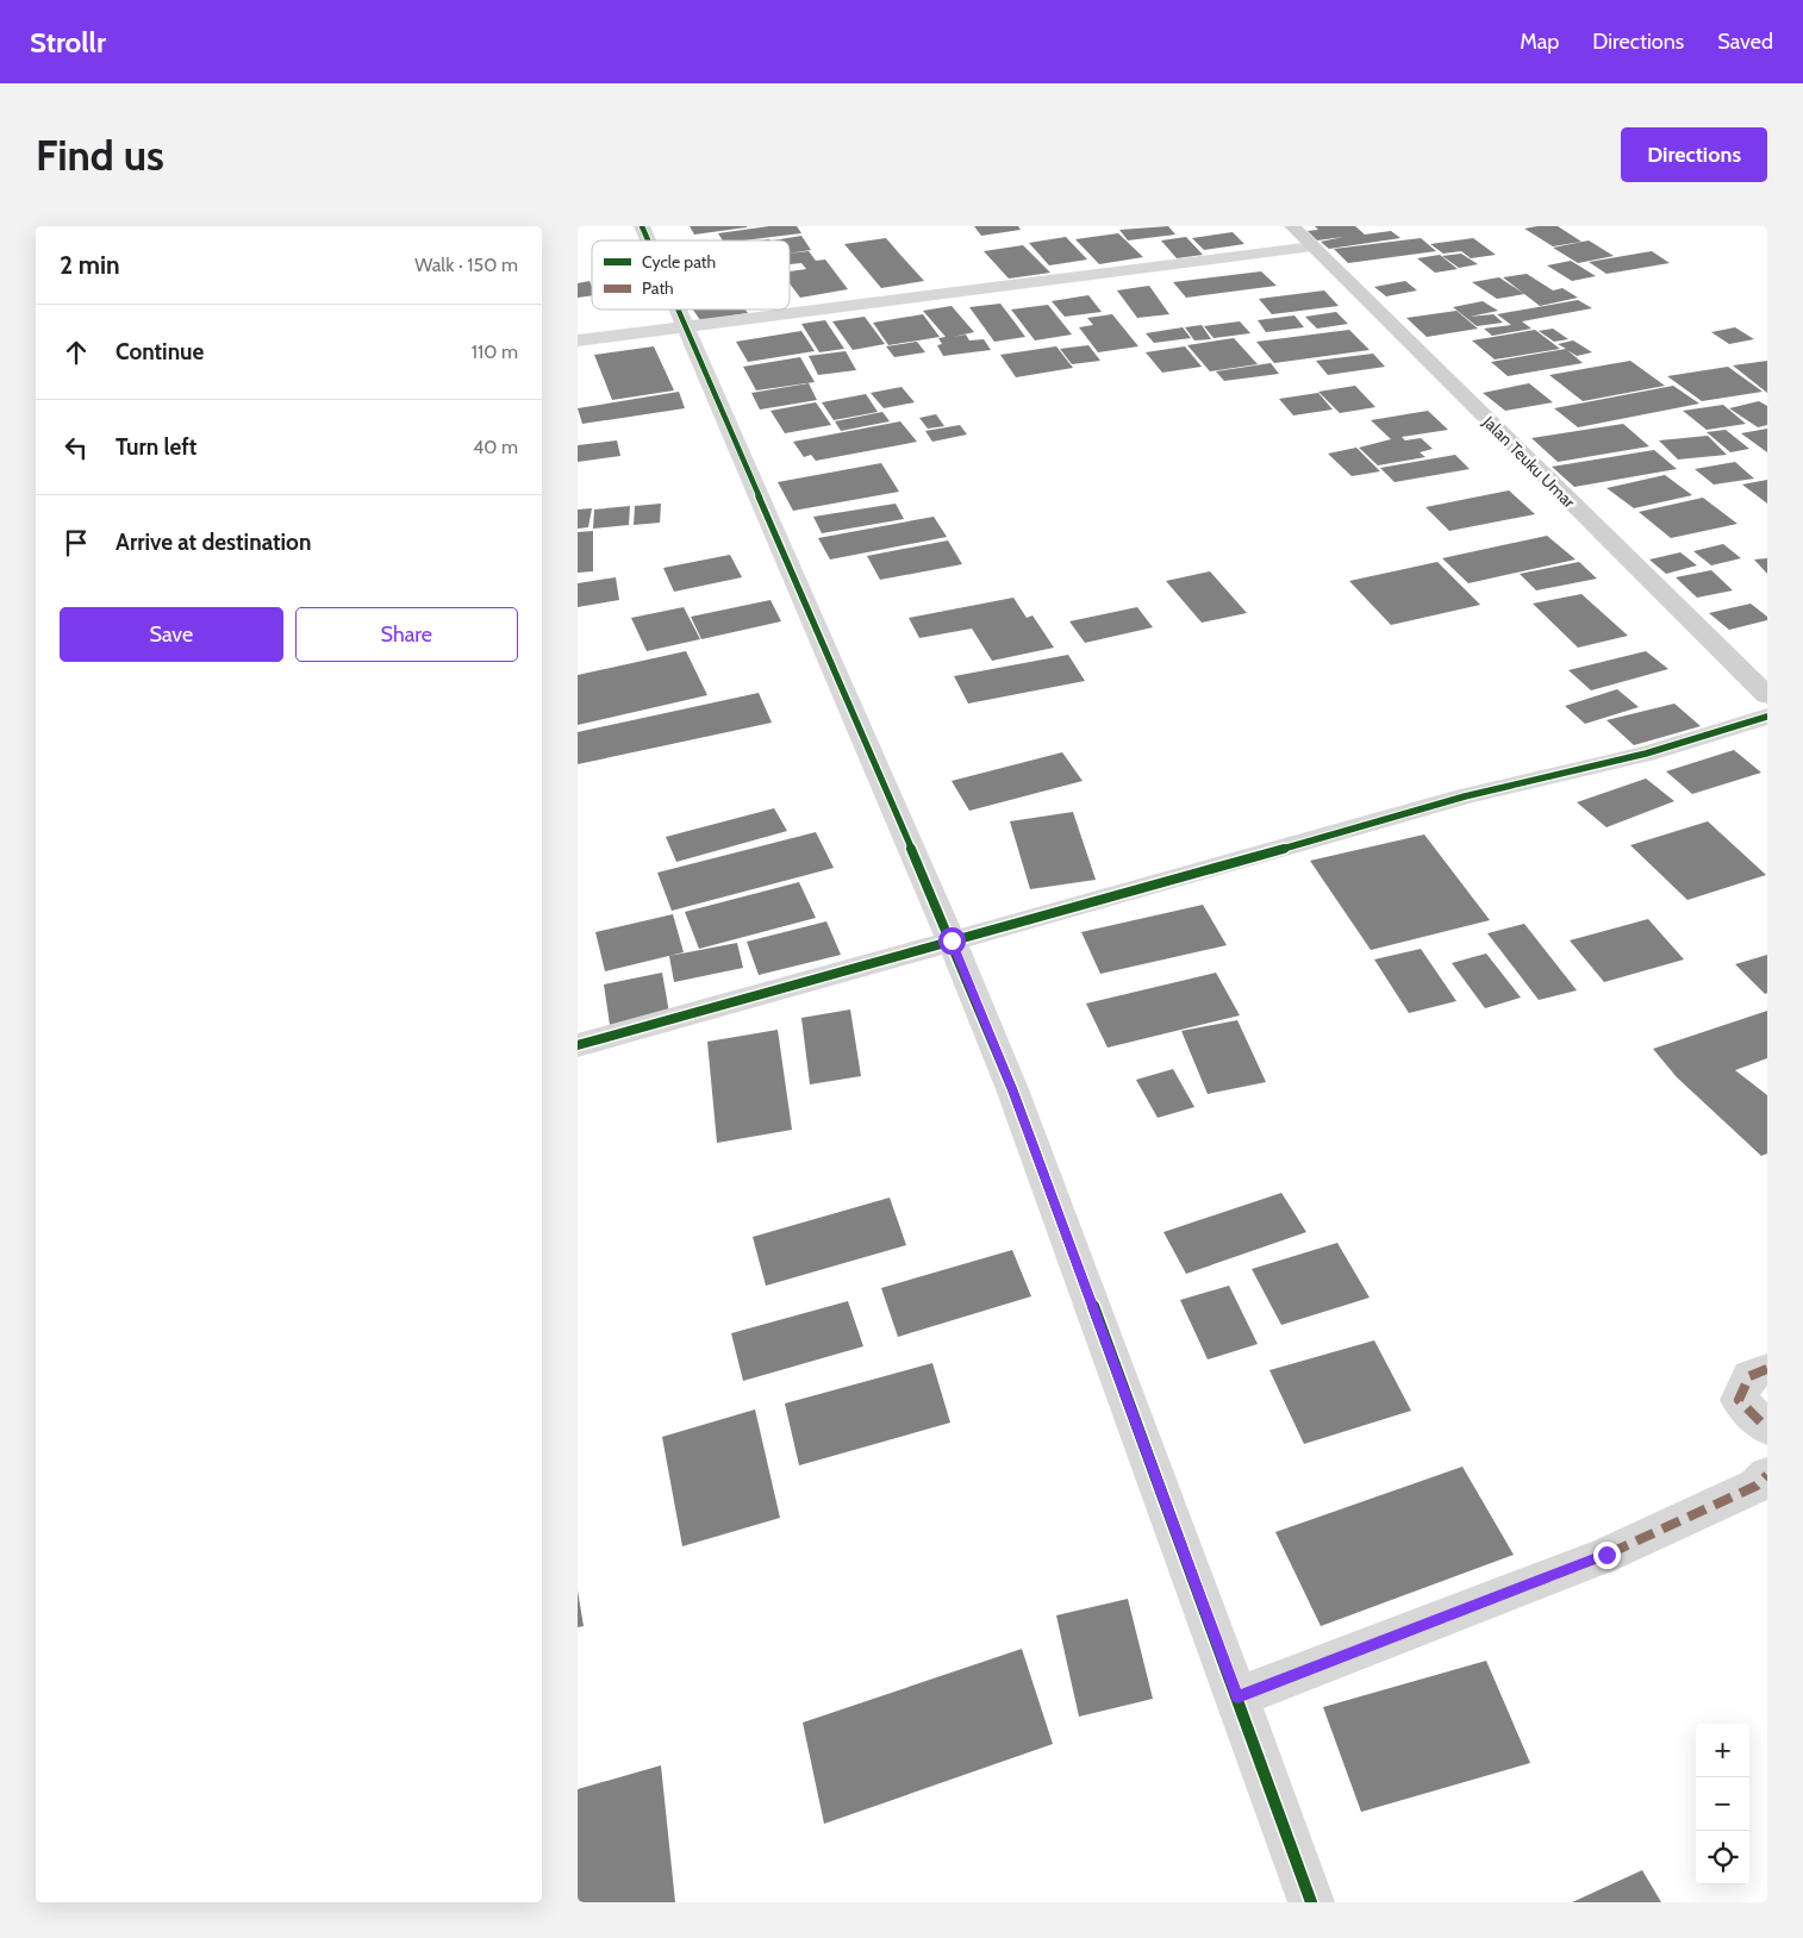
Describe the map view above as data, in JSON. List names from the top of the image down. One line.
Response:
{"streets":{"main road":["Jalan Teuku Umar"]},"legend":["Cycle path","Path"],"page":{"header":"Strollr","nav":["Map","Directions","Saved"],"buttons":["Directions",["Save","Share"]],"title":"Find us","heading":["2 min","Walk · 150 m"],"list":[["Continue","110 m"],["Turn left","40 m"],"Arrive at destination"],"map_buttons":["+","−"]}}
